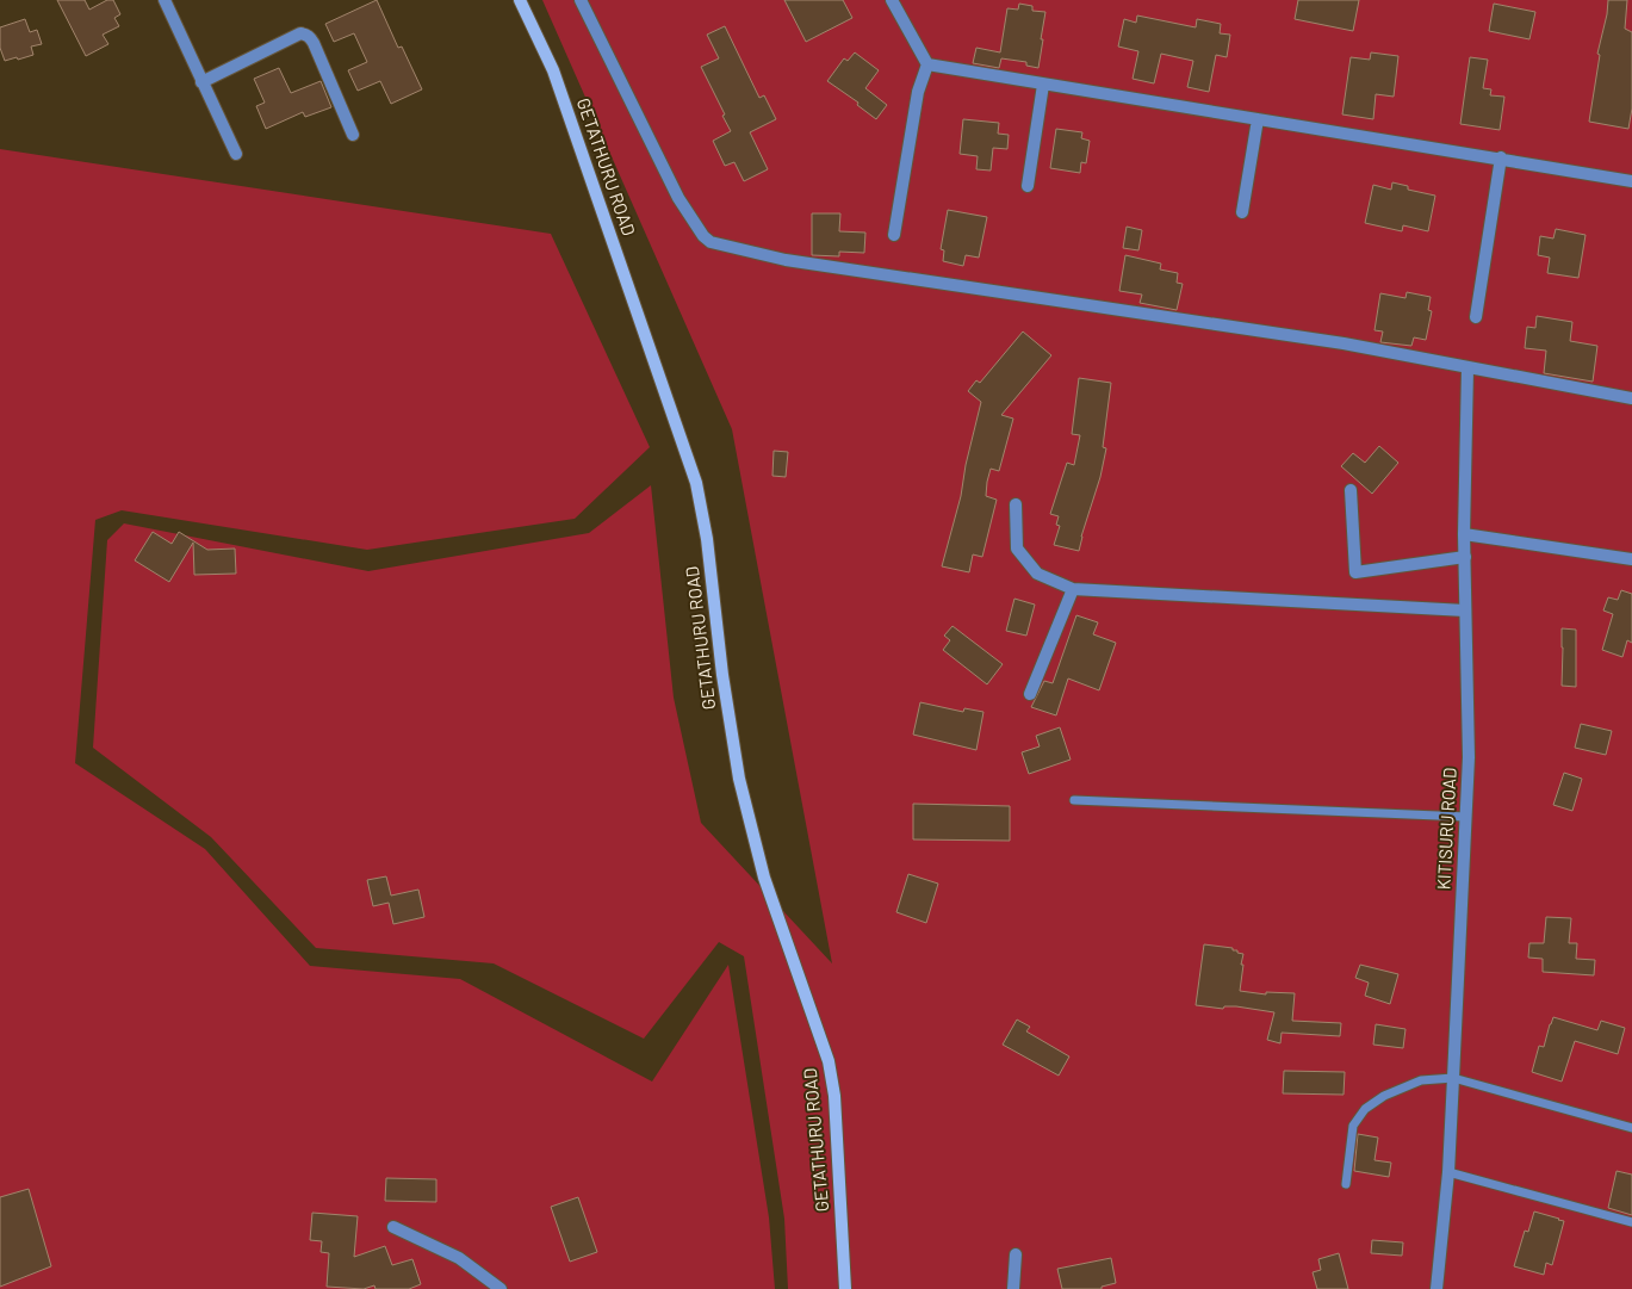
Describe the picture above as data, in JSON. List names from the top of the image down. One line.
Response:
{"streets":{"main road":["GETATHURU ROAD"],"street":["KITISURU ROAD"]}}
